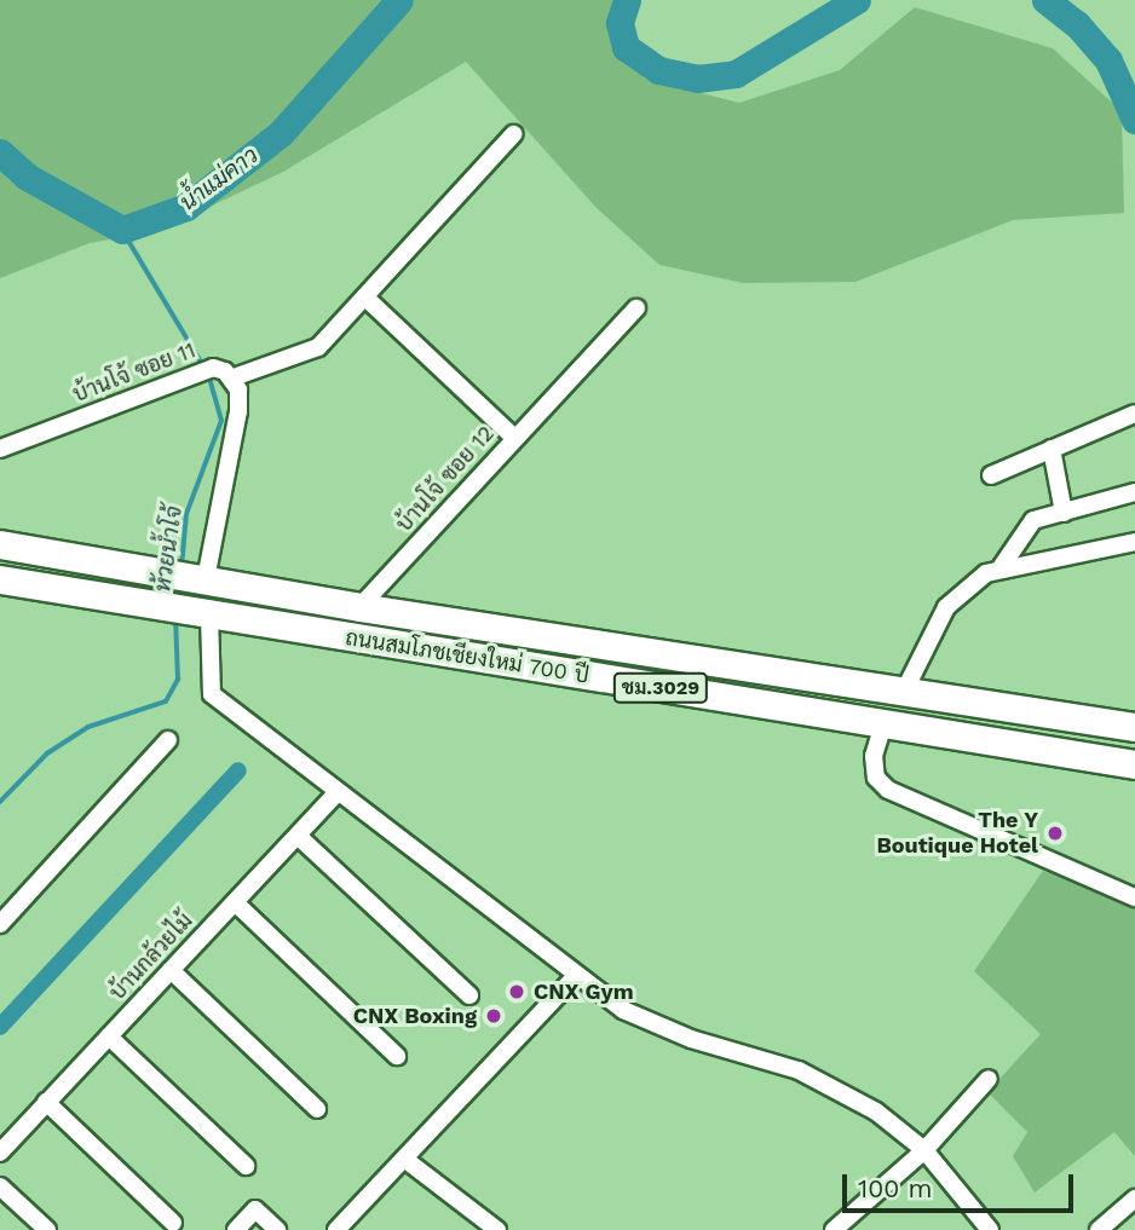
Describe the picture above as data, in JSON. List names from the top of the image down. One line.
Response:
{"streets":{"main road":["ถนนสมโภชเชียงใหม่ 700 ปี","ชม.3029"],"street":["บ้านโจ้ ซอย 11","บ้านโจ้ ซอย 12","บ้านกล้วยไม้"]},"crossings":[["บ้านโจ้ ซอย 12","ถนนสมโภชเชียงใหม่ 700 ปี"]],"water":["น้ำแม่คาว","ห้วยน้ำโจ้"],"places":["The Y Boutique Hotel","CNX Gym","CNX Boxing"],"scale_bar":"100 m"}
